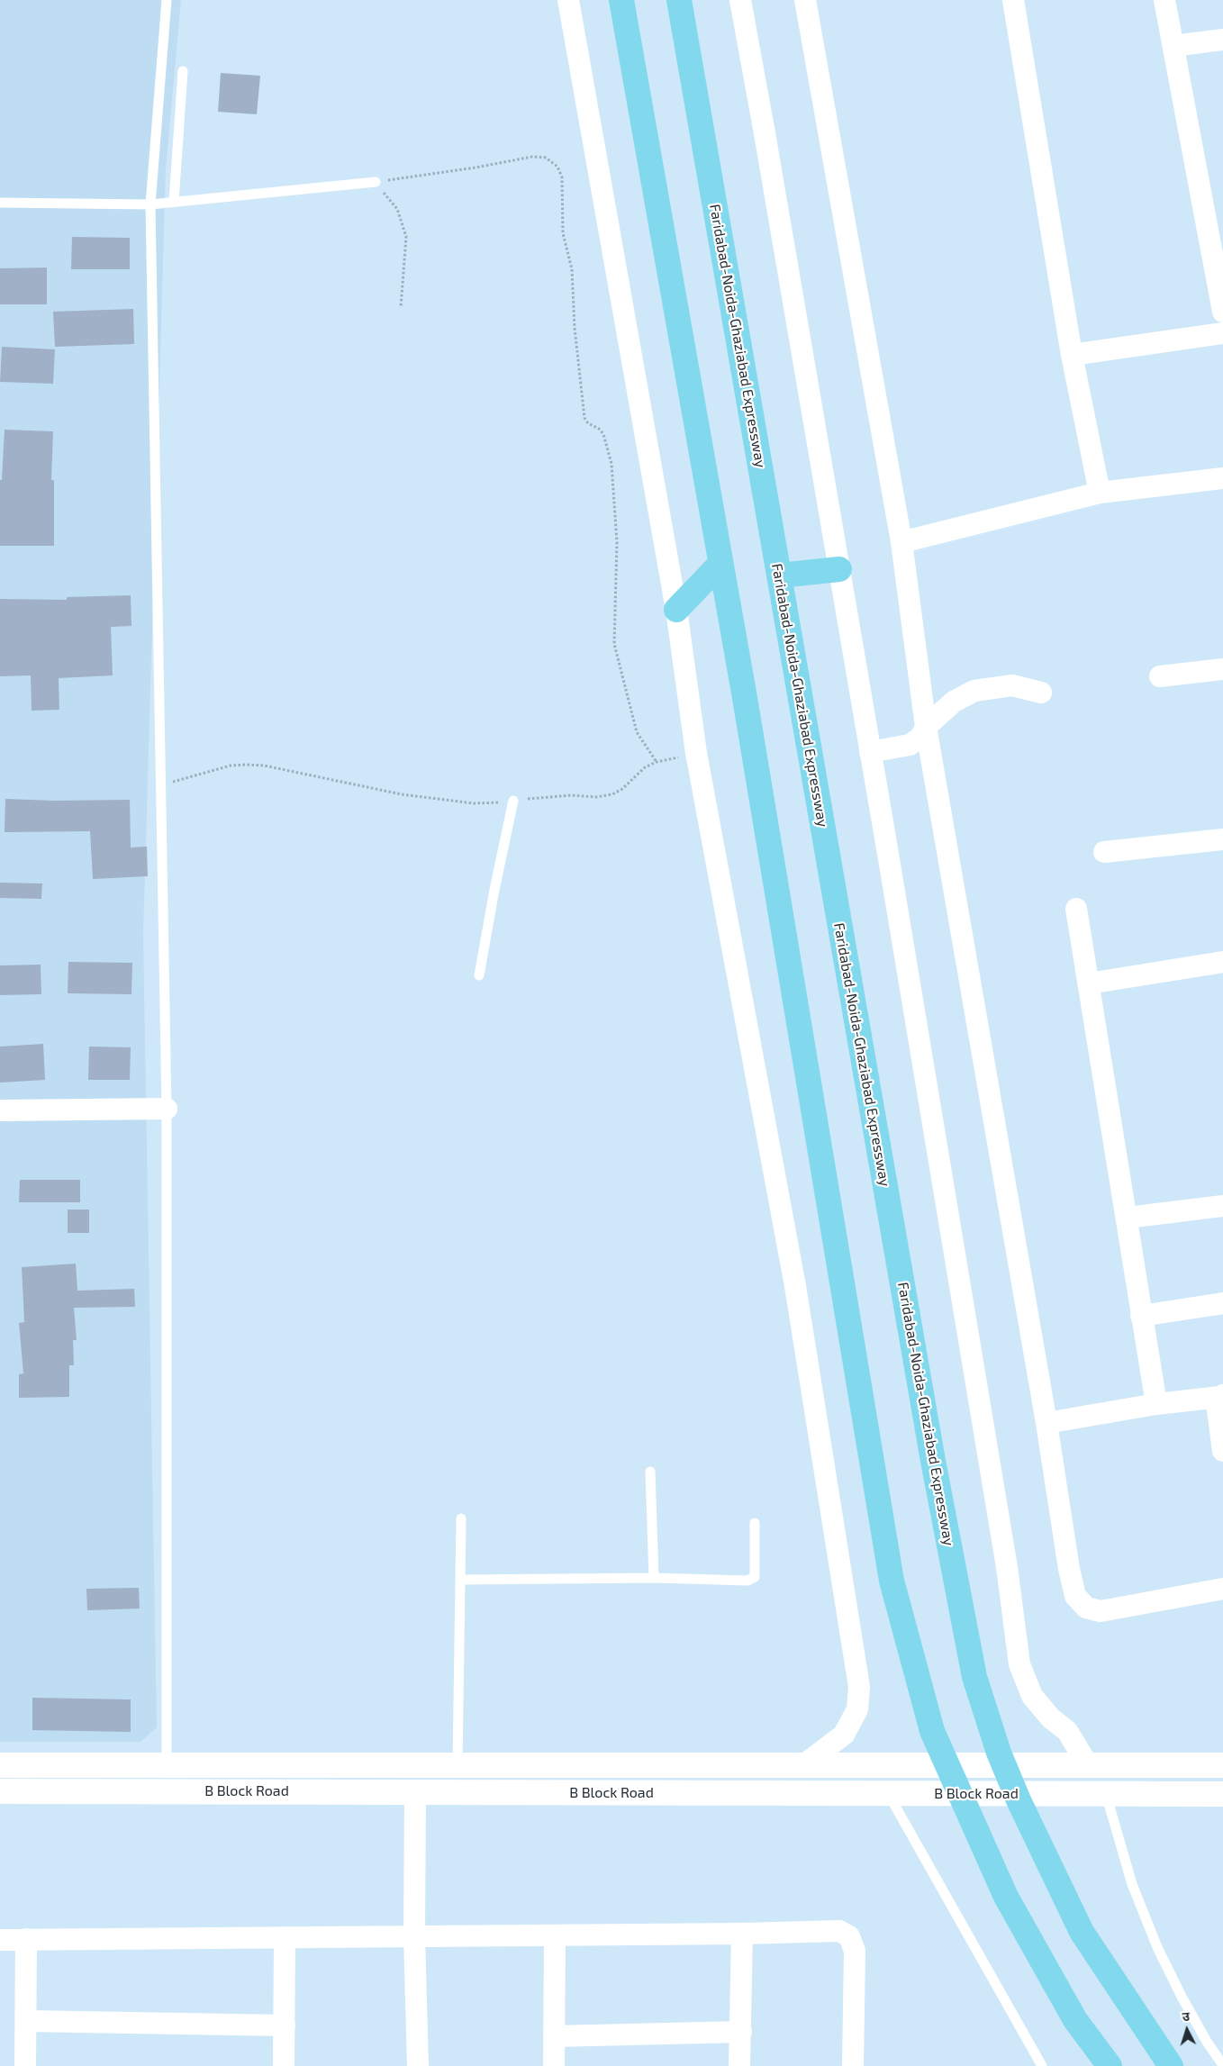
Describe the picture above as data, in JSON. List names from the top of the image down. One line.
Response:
{"streets":{"main road":["Faridabad-Noida-Ghaziabad Expressway"],"street":["B Block Road"]},"north":"top"}
